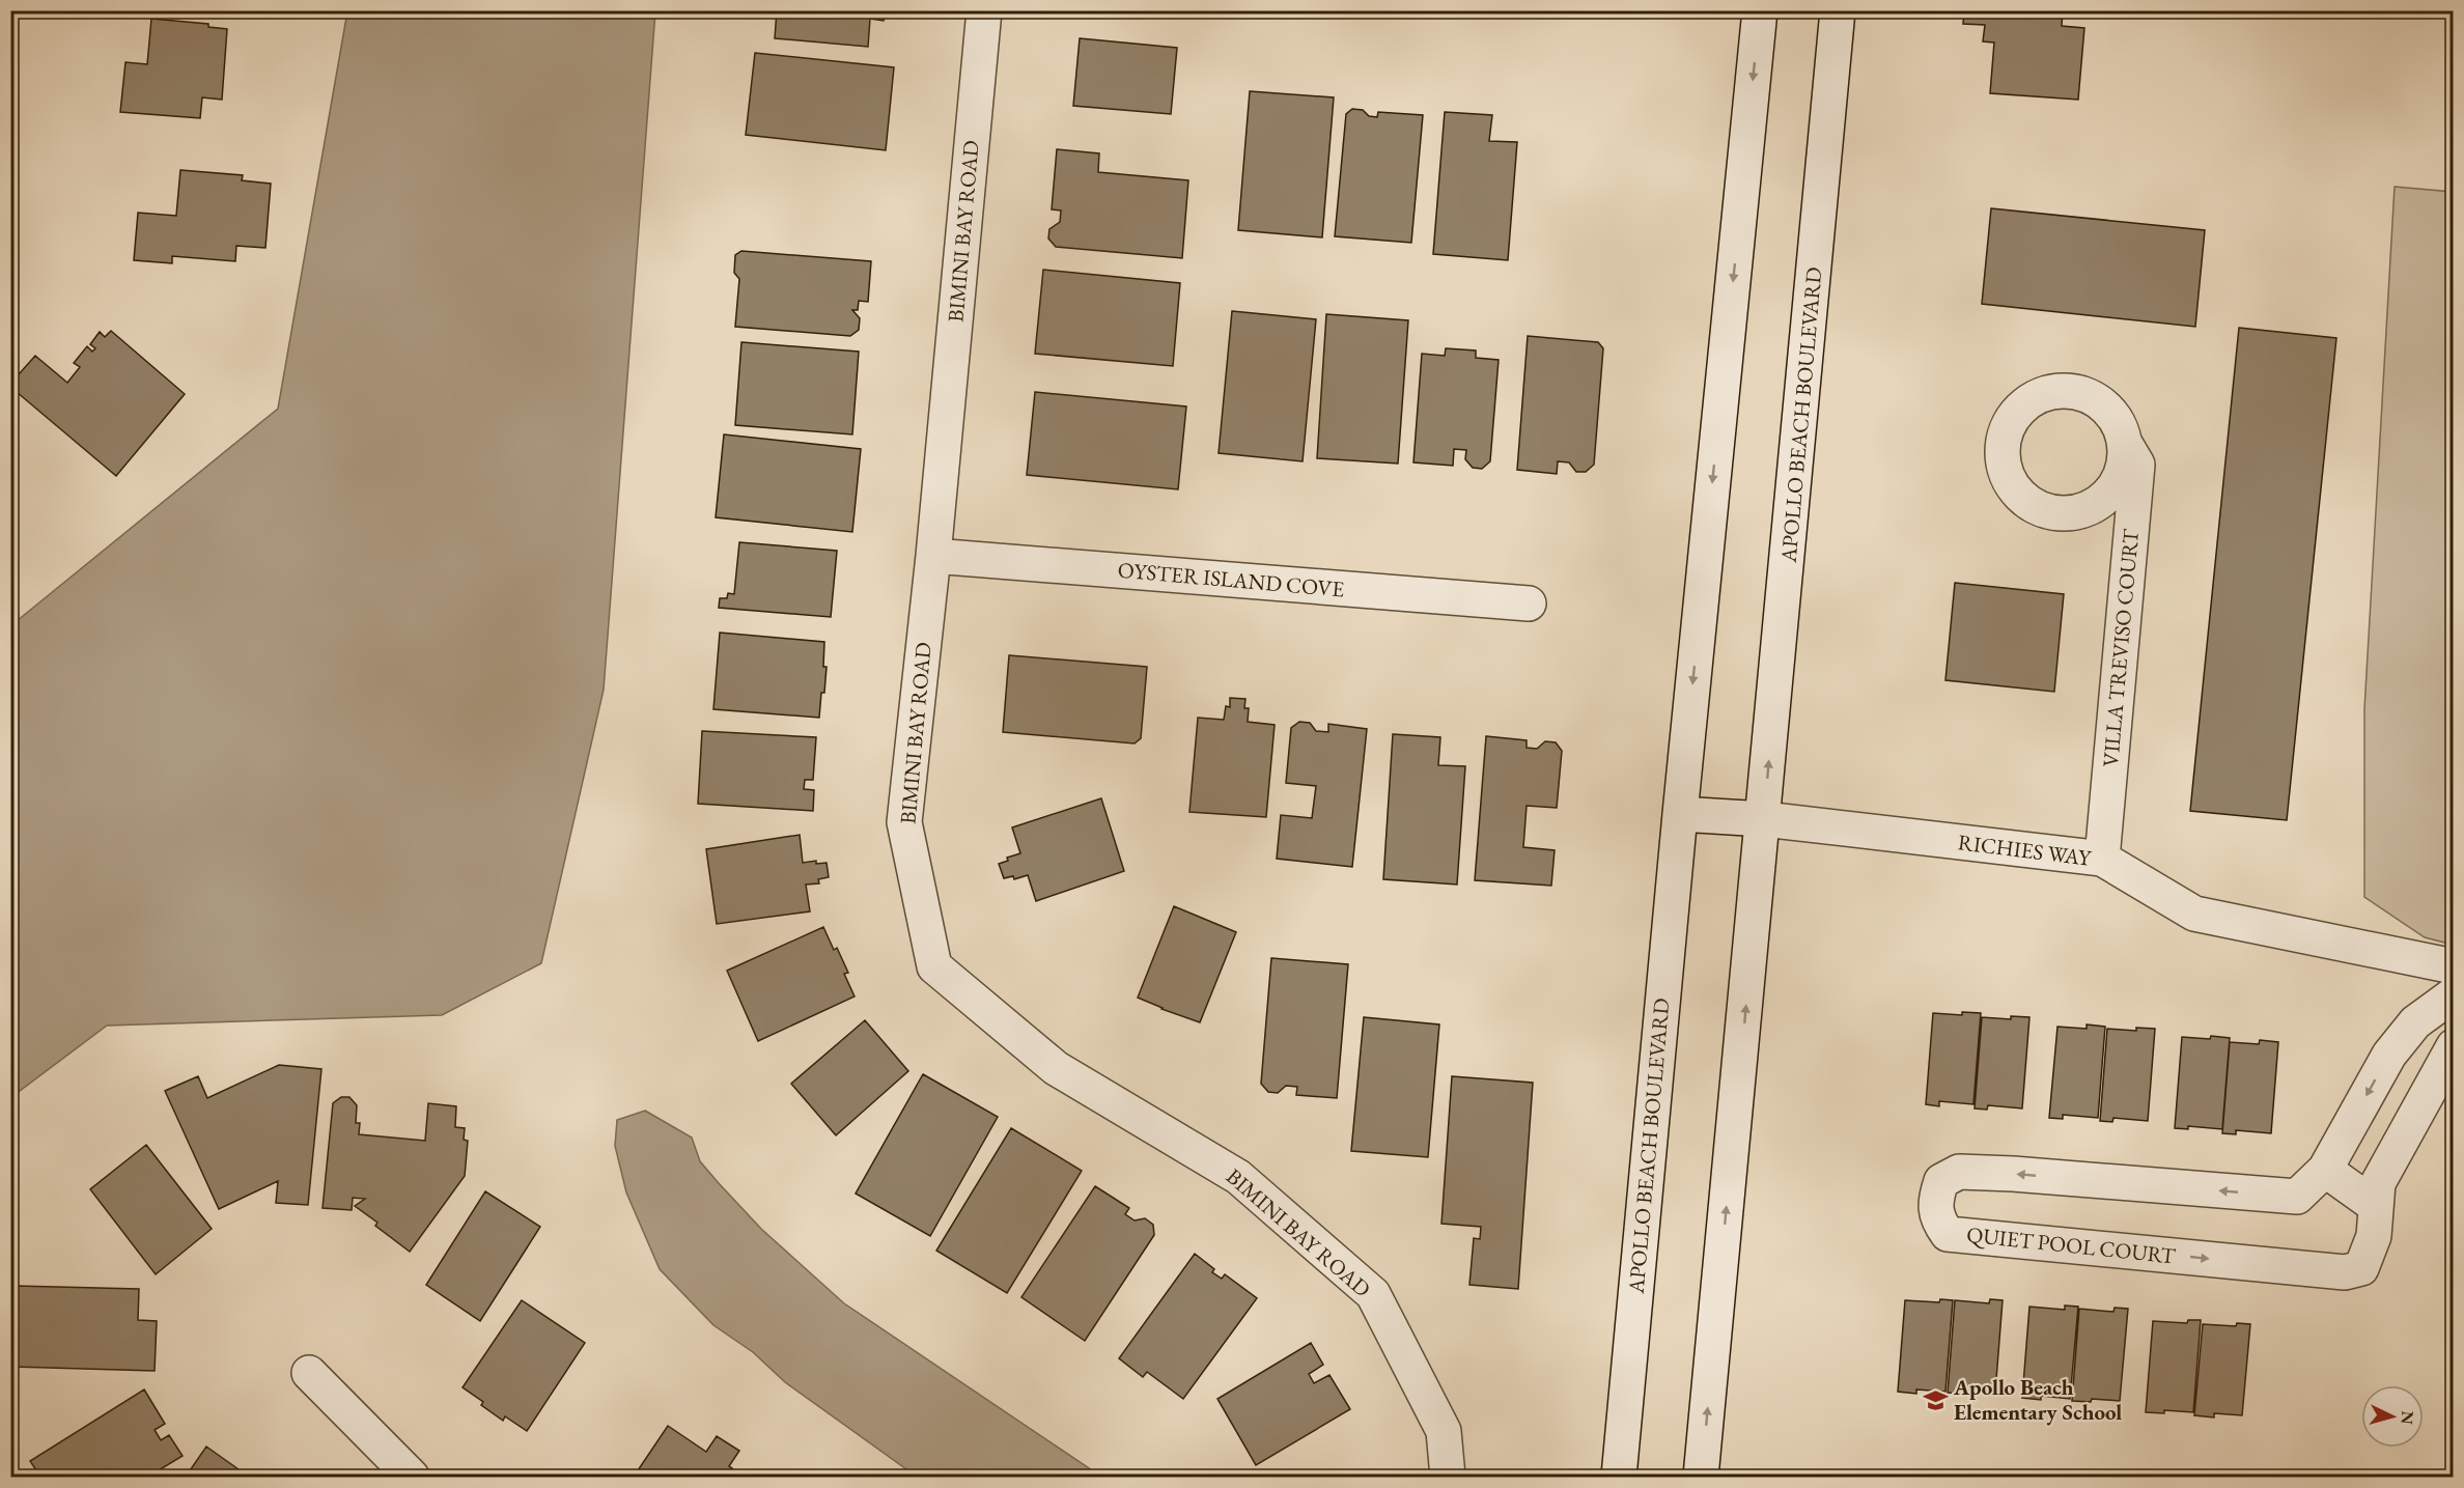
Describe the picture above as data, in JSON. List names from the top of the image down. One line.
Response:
{"streets":{"street":["BIMINI BAY ROAD","APOLLO BEACH BOULEVARD","OYSTER ISLAND COVE","VILLA TREVISO COURT","RICHIES WAY","QUIET POOL COURT"]},"crossings":[["BIMINI BAY ROAD","OYSTER ISLAND COVE"],["APOLLO BEACH BOULEVARD","RICHIES WAY"],["VILLA TREVISO COURT","RICHIES WAY"]],"places":{"school or university":["Apollo Beach Elementary School"]},"north":"right"}
